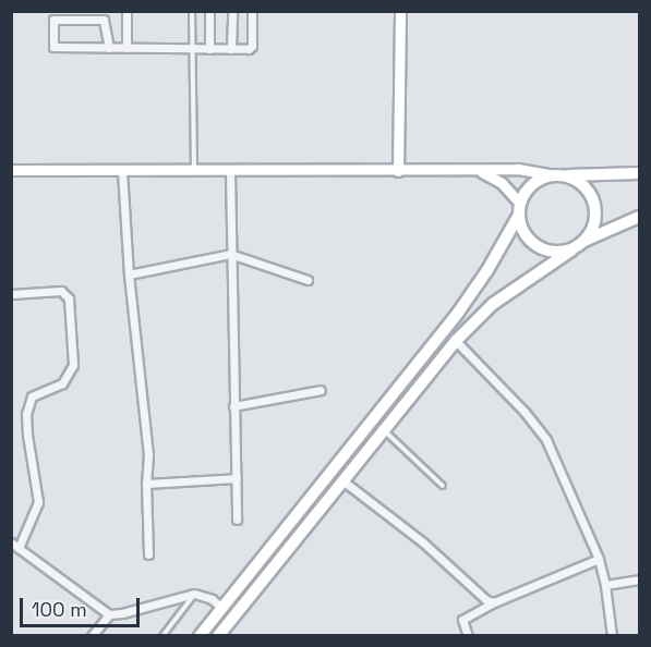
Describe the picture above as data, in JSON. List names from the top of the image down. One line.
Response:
{"scale_bar":"100 m"}
